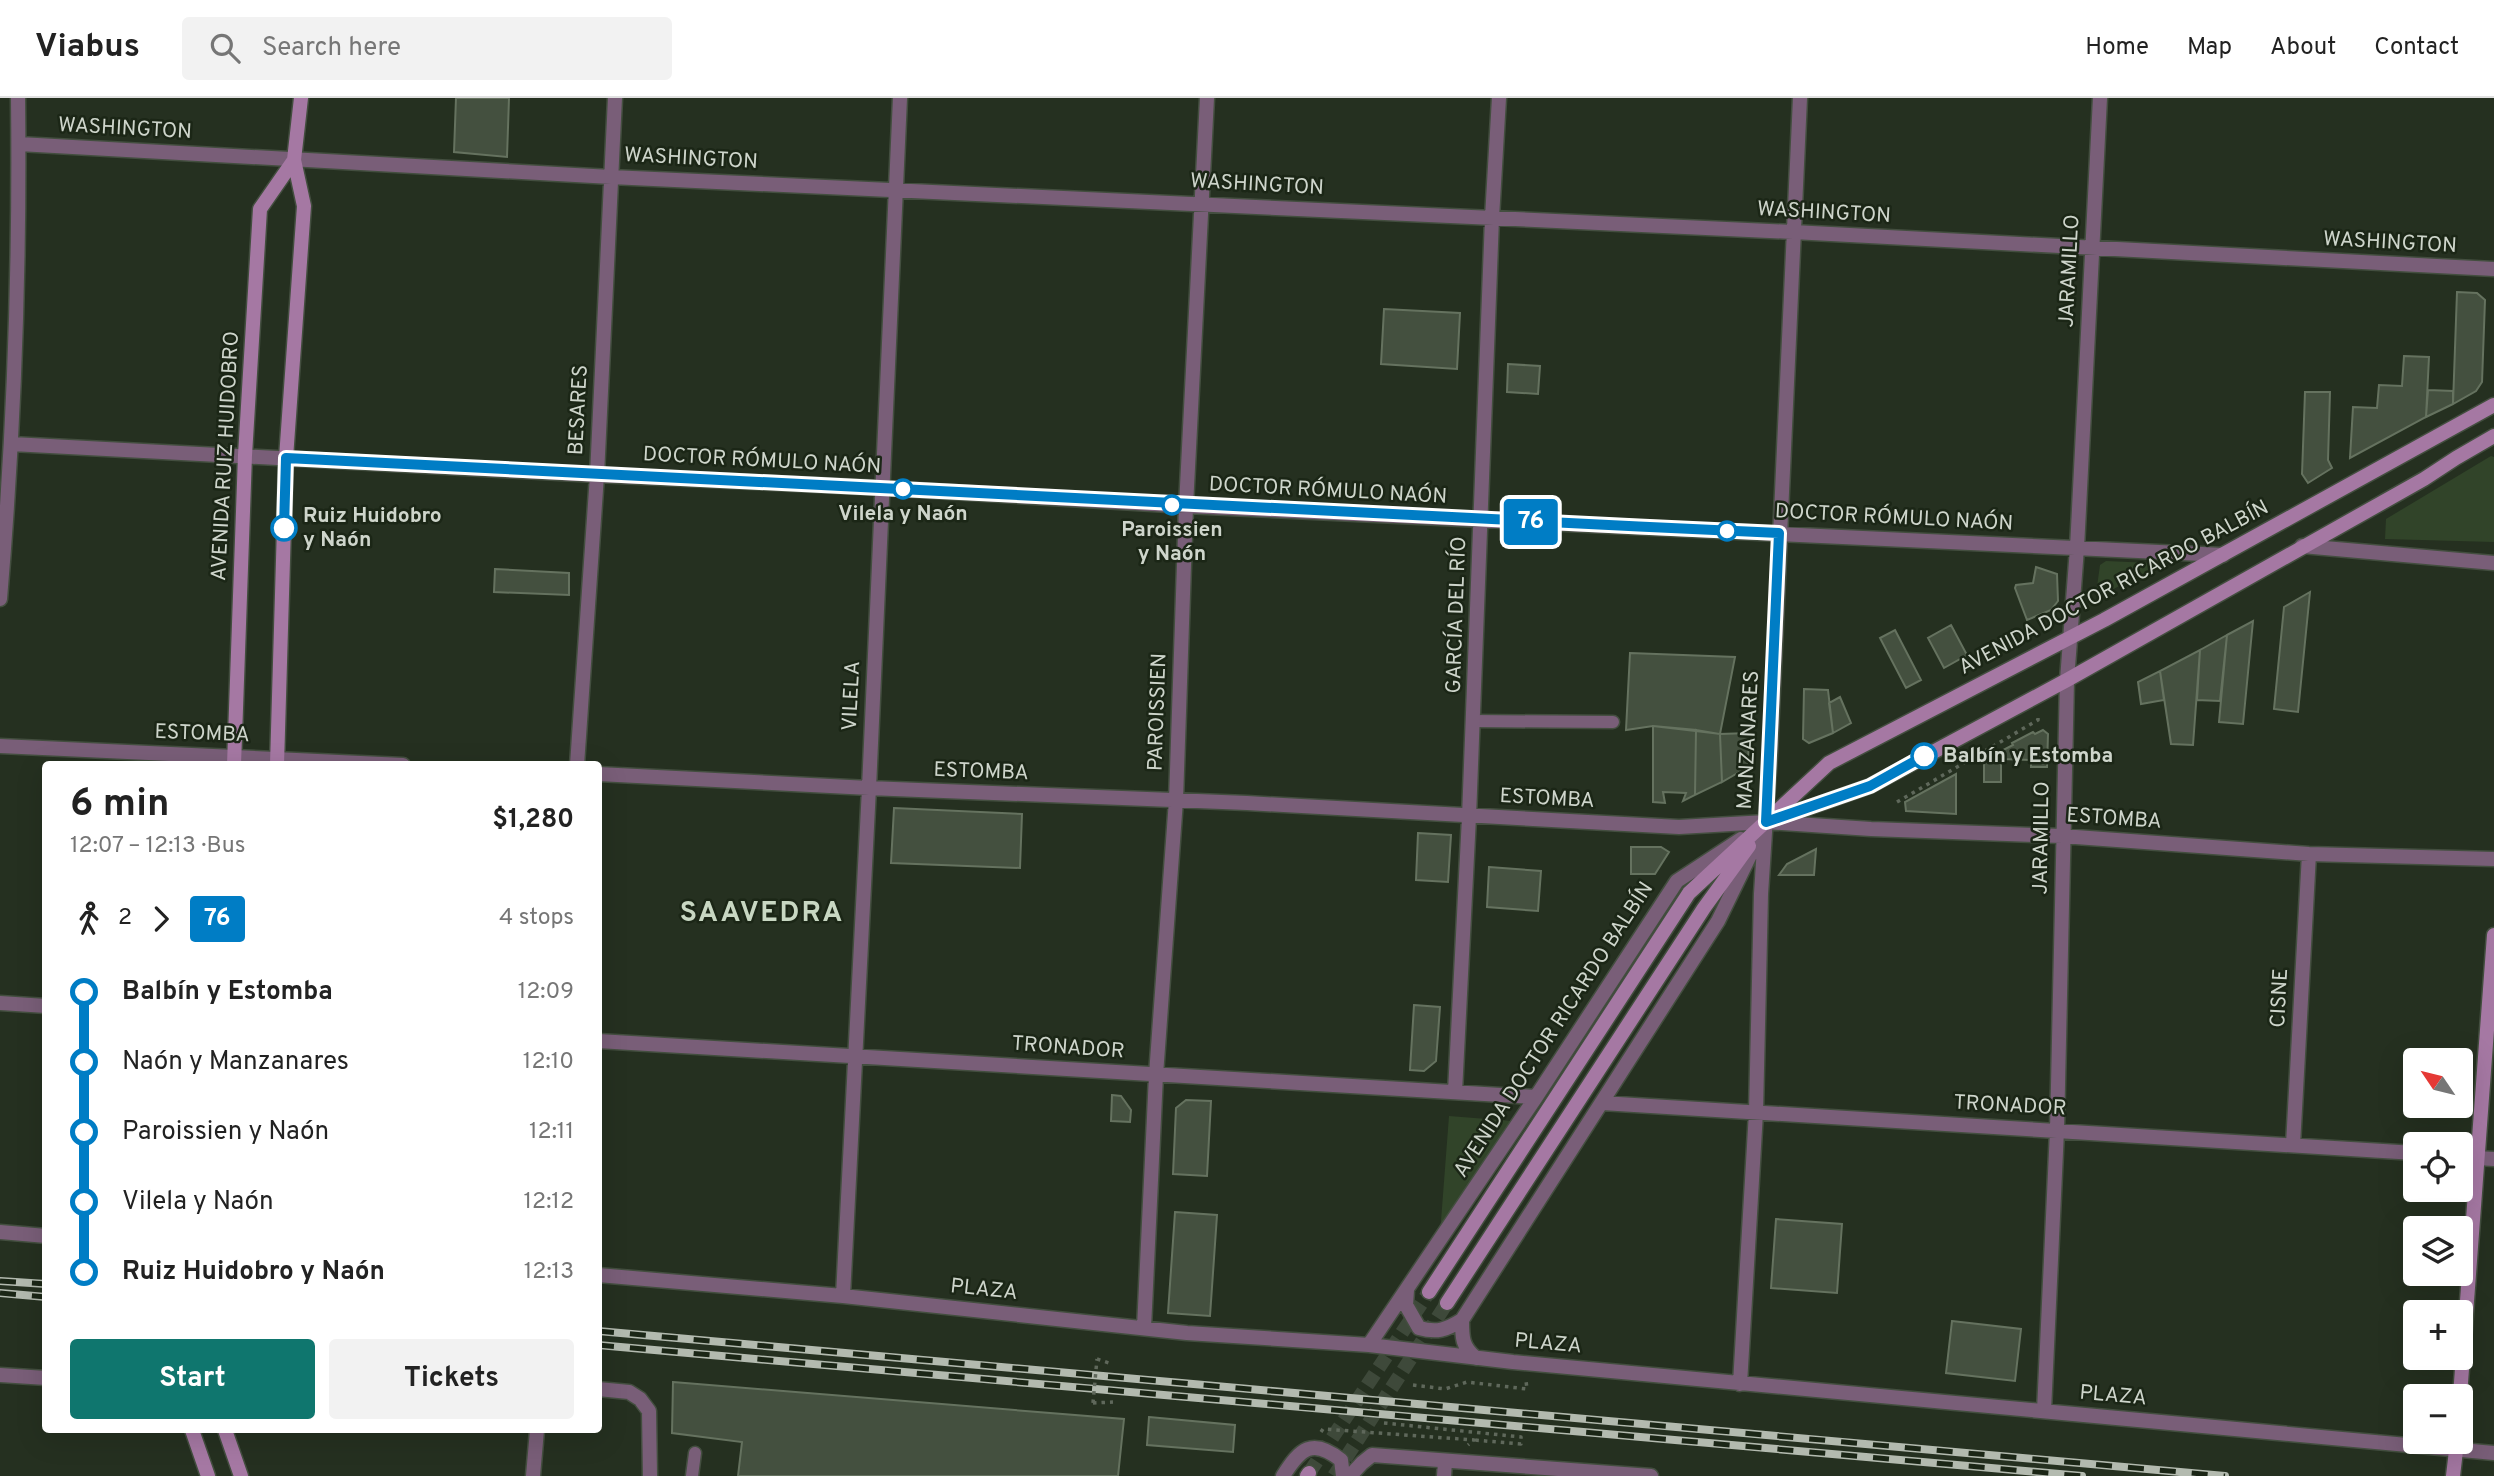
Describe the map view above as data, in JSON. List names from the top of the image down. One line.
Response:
{"streets":{"main road":["AVENIDA RUIZ HUIDOBRO","AVENIDA DOCTOR RICARDO BALBÍN"],"street":["WASHINGTON","JARAMILLO","BESARES","DOCTOR RÓMULO NAÓN","GARCÍA DEL RÍO","VILELA","PAROISSIEN","ESTOMBA","MANZANARES","CISNE","TRONADOR","PLAZA"]},"crossings":[["WASHINGTON","JARAMILLO"],["WASHINGTON","BESARES"],["WASHINGTON","AVENIDA RUIZ HUIDOBRO"],["WASHINGTON","GARCÍA DEL RÍO"],["WASHINGTON","VILELA"],["WASHINGTON","PAROISSIEN"],["WASHINGTON","MANZANARES"],["JARAMILLO","DOCTOR RÓMULO NAÓN"],["JARAMILLO","AVENIDA DOCTOR RICARDO BALBÍN"],["JARAMILLO","ESTOMBA"],["JARAMILLO","TRONADOR"],["JARAMILLO","PLAZA"],["BESARES","DOCTOR RÓMULO NAÓN"],["AVENIDA RUIZ HUIDOBRO","DOCTOR RÓMULO NAÓN"],["AVENIDA RUIZ HUIDOBRO","ESTOMBA"],["DOCTOR RÓMULO NAÓN","AVENIDA DOCTOR RICARDO BALBÍN"],["DOCTOR RÓMULO NAÓN","GARCÍA DEL RÍO"],["DOCTOR RÓMULO NAÓN","VILELA"],["DOCTOR RÓMULO NAÓN","PAROISSIEN"],["DOCTOR RÓMULO NAÓN","MANZANARES"],["AVENIDA DOCTOR RICARDO BALBÍN","ESTOMBA"],["AVENIDA DOCTOR RICARDO BALBÍN","MANZANARES"],["AVENIDA DOCTOR RICARDO BALBÍN","TRONADOR"],["AVENIDA DOCTOR RICARDO BALBÍN","PLAZA"],["GARCÍA DEL RÍO","ESTOMBA"],["GARCÍA DEL RÍO","TRONADOR"],["VILELA","ESTOMBA"],["VILELA","TRONADOR"],["VILELA","PLAZA"],["PAROISSIEN","ESTOMBA"],["PAROISSIEN","TRONADOR"],["PAROISSIEN","PLAZA"],["ESTOMBA","MANZANARES"],["ESTOMBA","CISNE"],["MANZANARES","TRONADOR"],["MANZANARES","PLAZA"],["CISNE","TRONADOR"]],"districts":["SAAVEDRA"],"places":["Vilela y Naón","Paroissien y Naón","Ruiz Huidobro y Naón","Balbín y Estomba"],"lines":["bus line 76"],"north":"top left","page":{"header":"Viabus","search":"Search here","nav":["Home","Map","About","Contact"],"on_map":"76","heading":["6 min","12:07 – 12:13 · Bus","$1,280"],"legs":["2","76","4 stops"],"list":[{"name":"Balbín y Estomba","value":"12:09"},{"name":"Naón y Manzanares","value":"12:10"},{"name":"Paroissien y Naón","value":"12:11"},{"name":"Vilela y Naón","value":"12:12"},{"name":"Ruiz Huidobro y Naón","value":"12:13"}],"map_buttons":["+","−"],"buttons":["Start","Tickets"]}}
